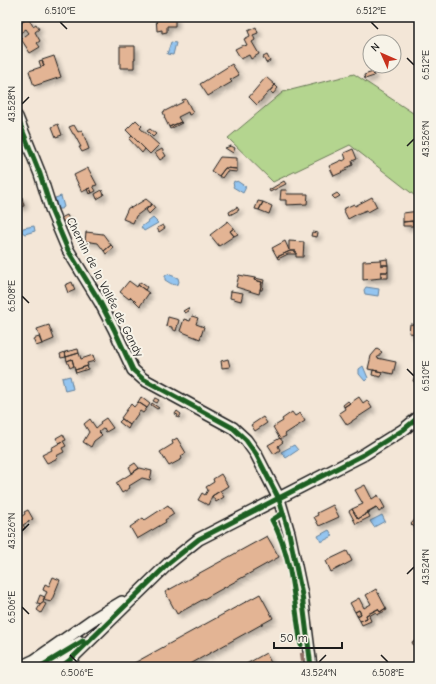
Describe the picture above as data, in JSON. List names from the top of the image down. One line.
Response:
{"streets":{"street":["Chemin de la Vallée de Gandy"]},"scale_bar":"50 m","north":"top left","coordinates":["6.510°E","6.512°E","43.528°N","43.526°N","6.508°E","43.524°N","6.506°E"]}
